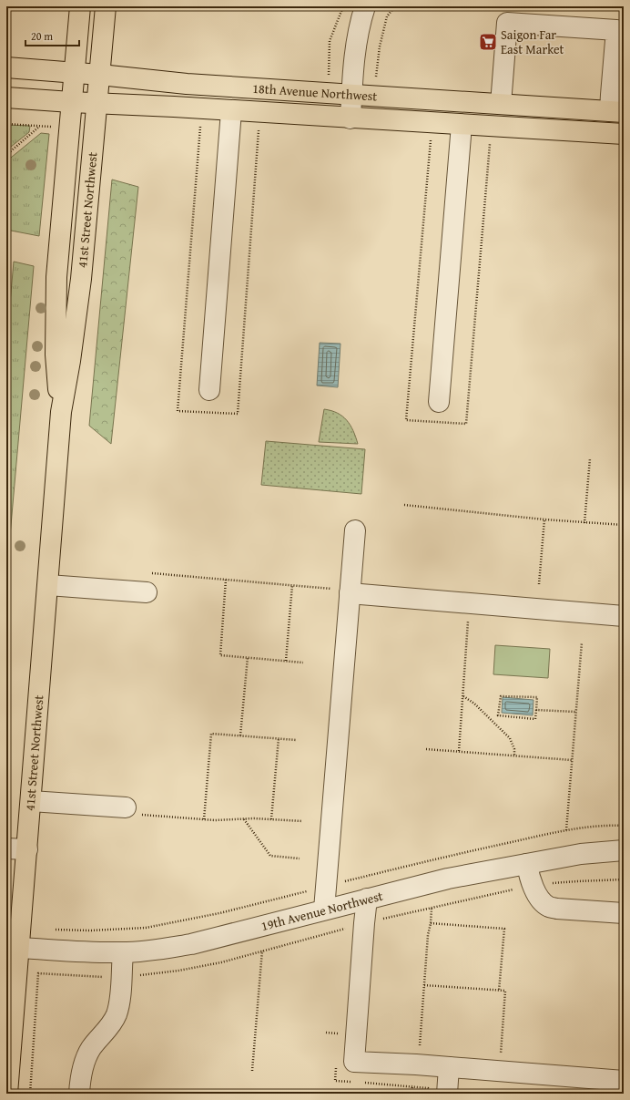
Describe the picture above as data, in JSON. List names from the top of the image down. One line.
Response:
{"streets":{"main road":["18th Avenue Northwest","41st Street Northwest"],"street":["19th Avenue Northwest"]},"crossings":[["18th Avenue Northwest","41st Street Northwest"],["41st Street Northwest","19th Avenue Northwest"]],"places":{"supermarket":["Saigon Far East Market"]},"scale_bar":"20 m"}
